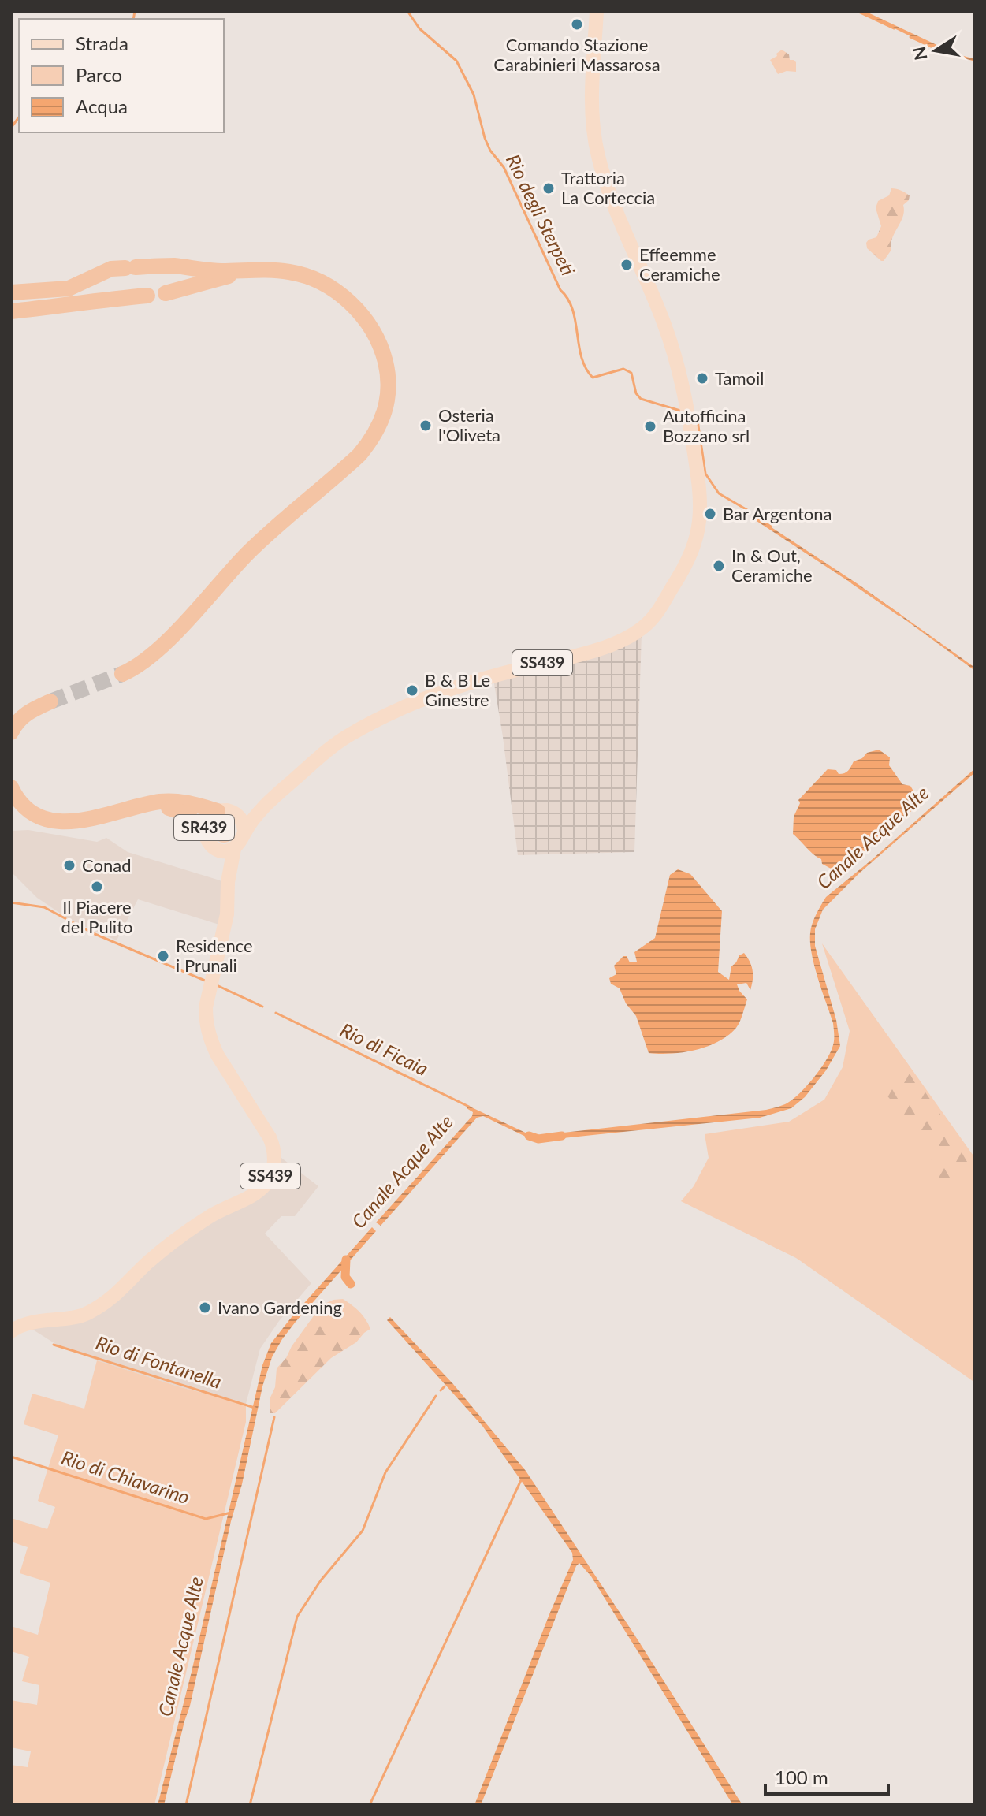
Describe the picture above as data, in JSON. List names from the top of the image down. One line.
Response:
{"streets":{"main road":["SS439","SR439"]},"crossings":[["SS439","SR439"]],"water":["Rio degli Sterpeti","Canale Acque Alte","Rio di Ficaia","Rio di Fontanella","Rio di Chiavarino"],"places":["Comando Stazione Carabinieri Massarosa","Trattoria La Corteccia","Effeemme Ceramiche","Tamoil","Osteria l'Oliveta","Autofficina Bozzano srl","Bar Argentona","In & Out, Ceramiche","B & B Le Ginestre","Conad","Il Piacere del Pulito","Residence i Prunali","Ivano Gardening"],"legend":["Strada","Parco","Acqua"],"scale_bar":"100 m","north":"left"}
